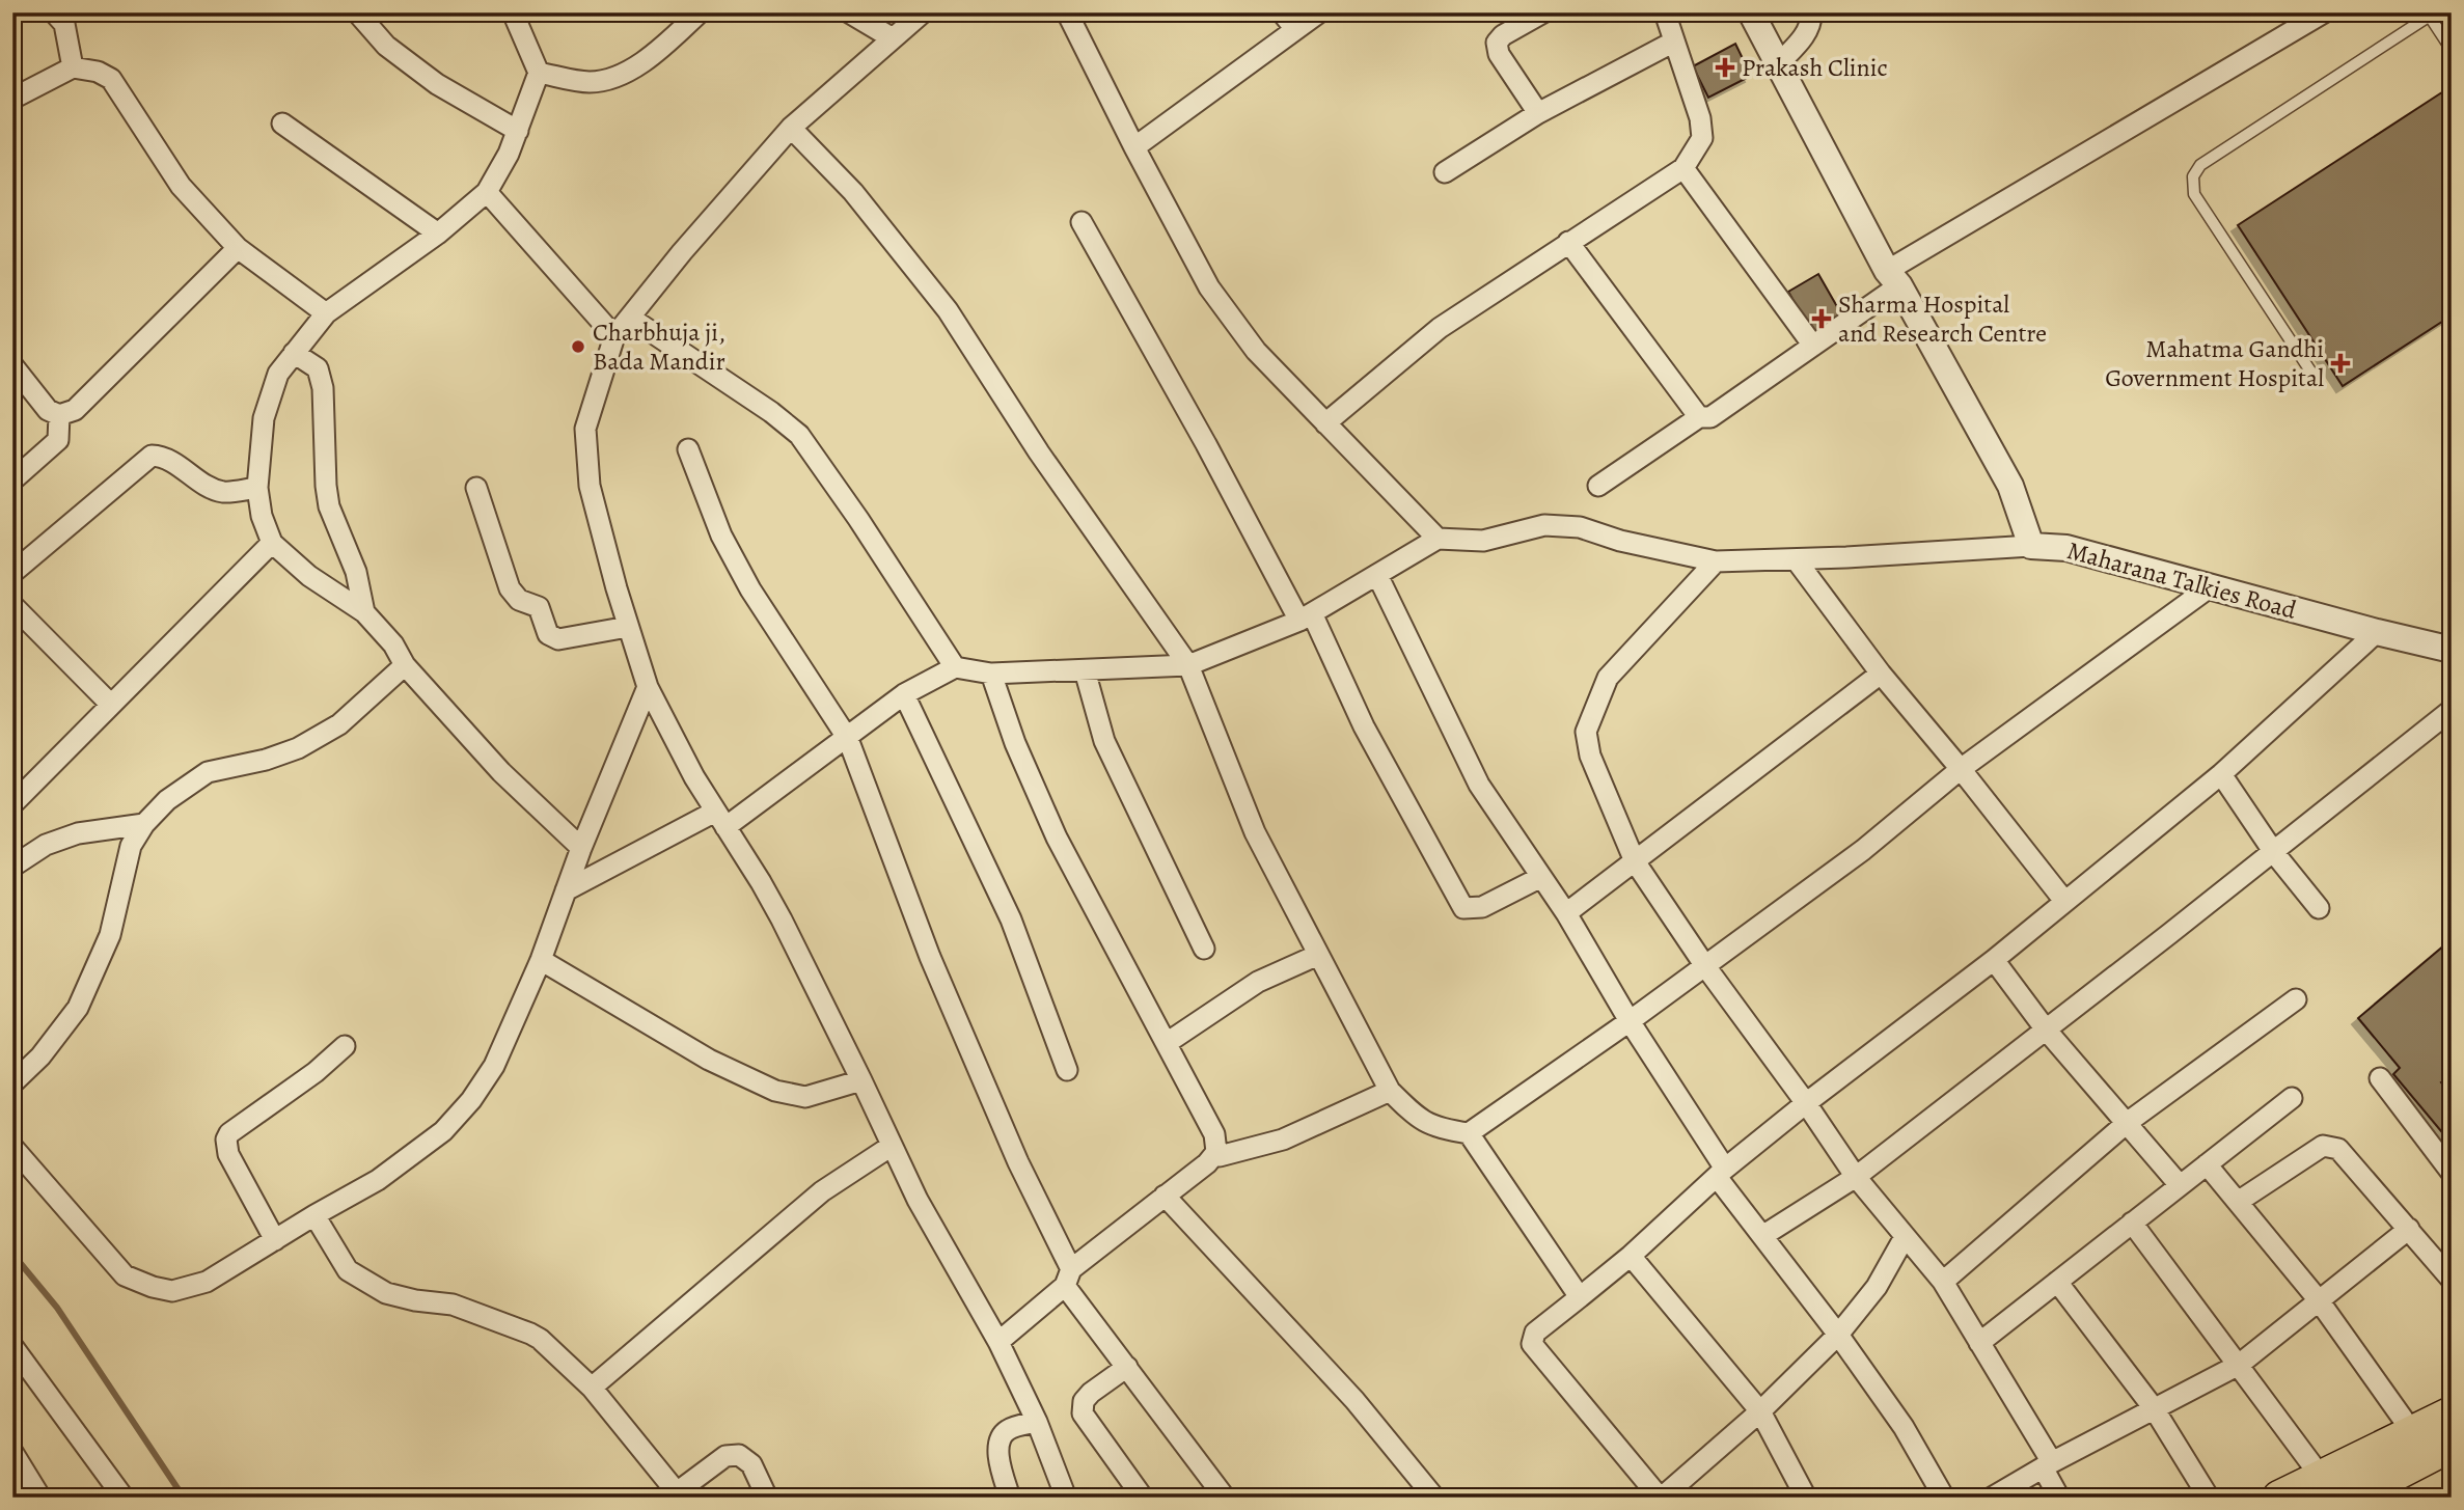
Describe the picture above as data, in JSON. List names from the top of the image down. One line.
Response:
{"streets":{"street":["Maharana Talkies Road"]},"places":{"health":["Prakash Clinic","Sharma Hospital and Research Centre","Mahatma Gandhi Government Hospital"],"other":["Charbhuja ji, Bada Mandir"]}}
